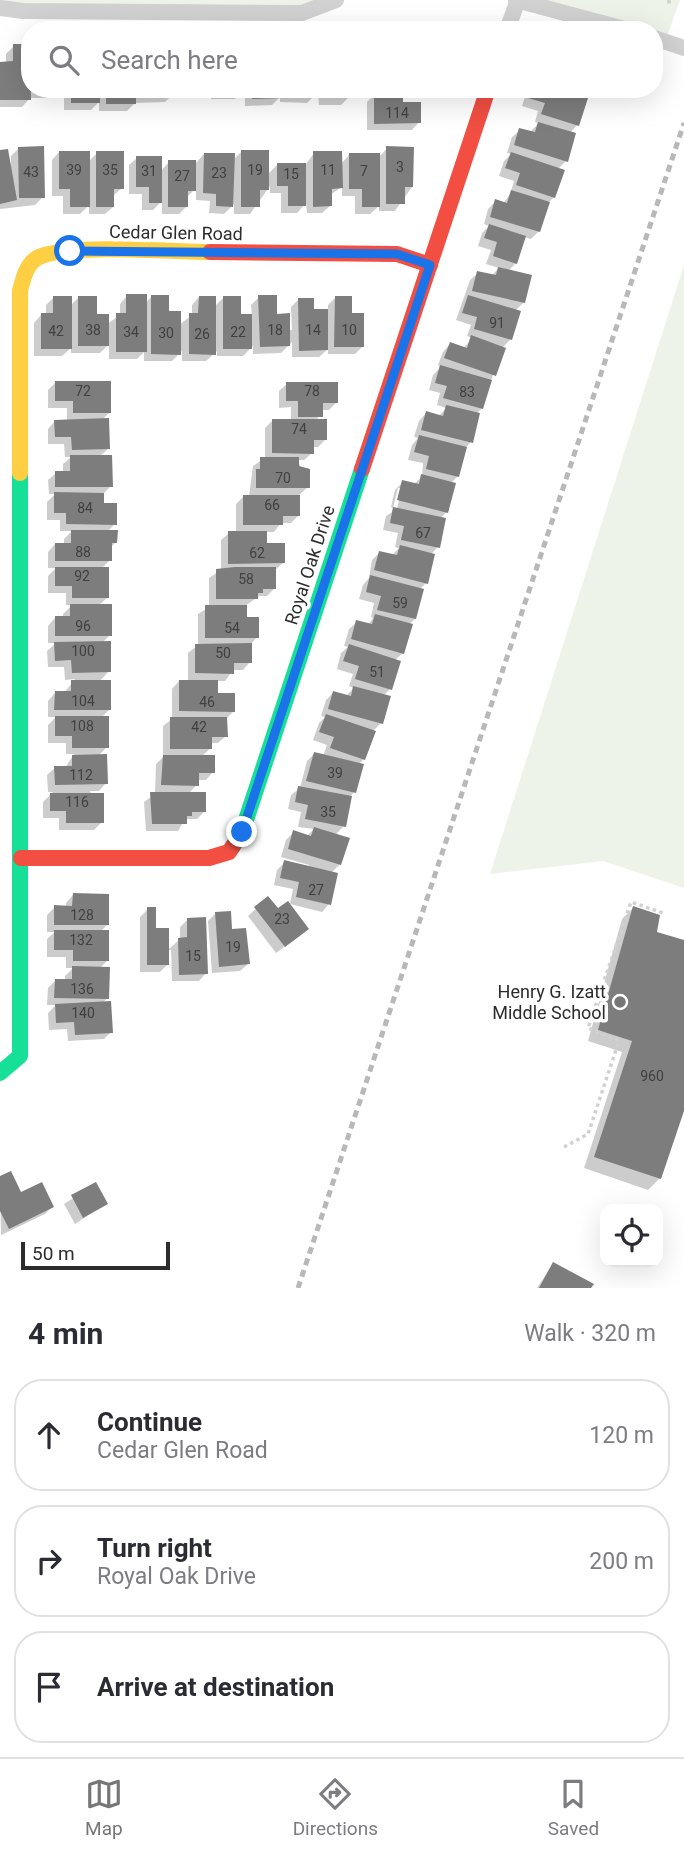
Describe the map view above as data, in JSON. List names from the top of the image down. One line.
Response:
{"streets":{"street":["Cedar Glen Road","Royal Oak Drive"]},"crossings":[["Cedar Glen Road","Royal Oak Drive"]],"places":["Henry G. Izatt Middle School"],"house_numbers":["114","3","39","35","19","11","31","7","43","23","15","27","91","38","18","14","10","42","34","22","30","26","72","78","83","74","70","66","84","67","88","62","92","58","59","96","54","100","50","51","104","46","108","42","39","112","116","35","27","128","23","132","19","15","136","140","960"],"scale_bar":"50 m","page":{"search":"Search here","scale":"50 m","heading":["4 min","Walk · 320 m"],"list":[["Continue","Cedar Glen Road","120 m"],["Turn right","Royal Oak Drive","200 m"],"Arrive at destination"],"nav":["Map","Directions","Saved"]}}
